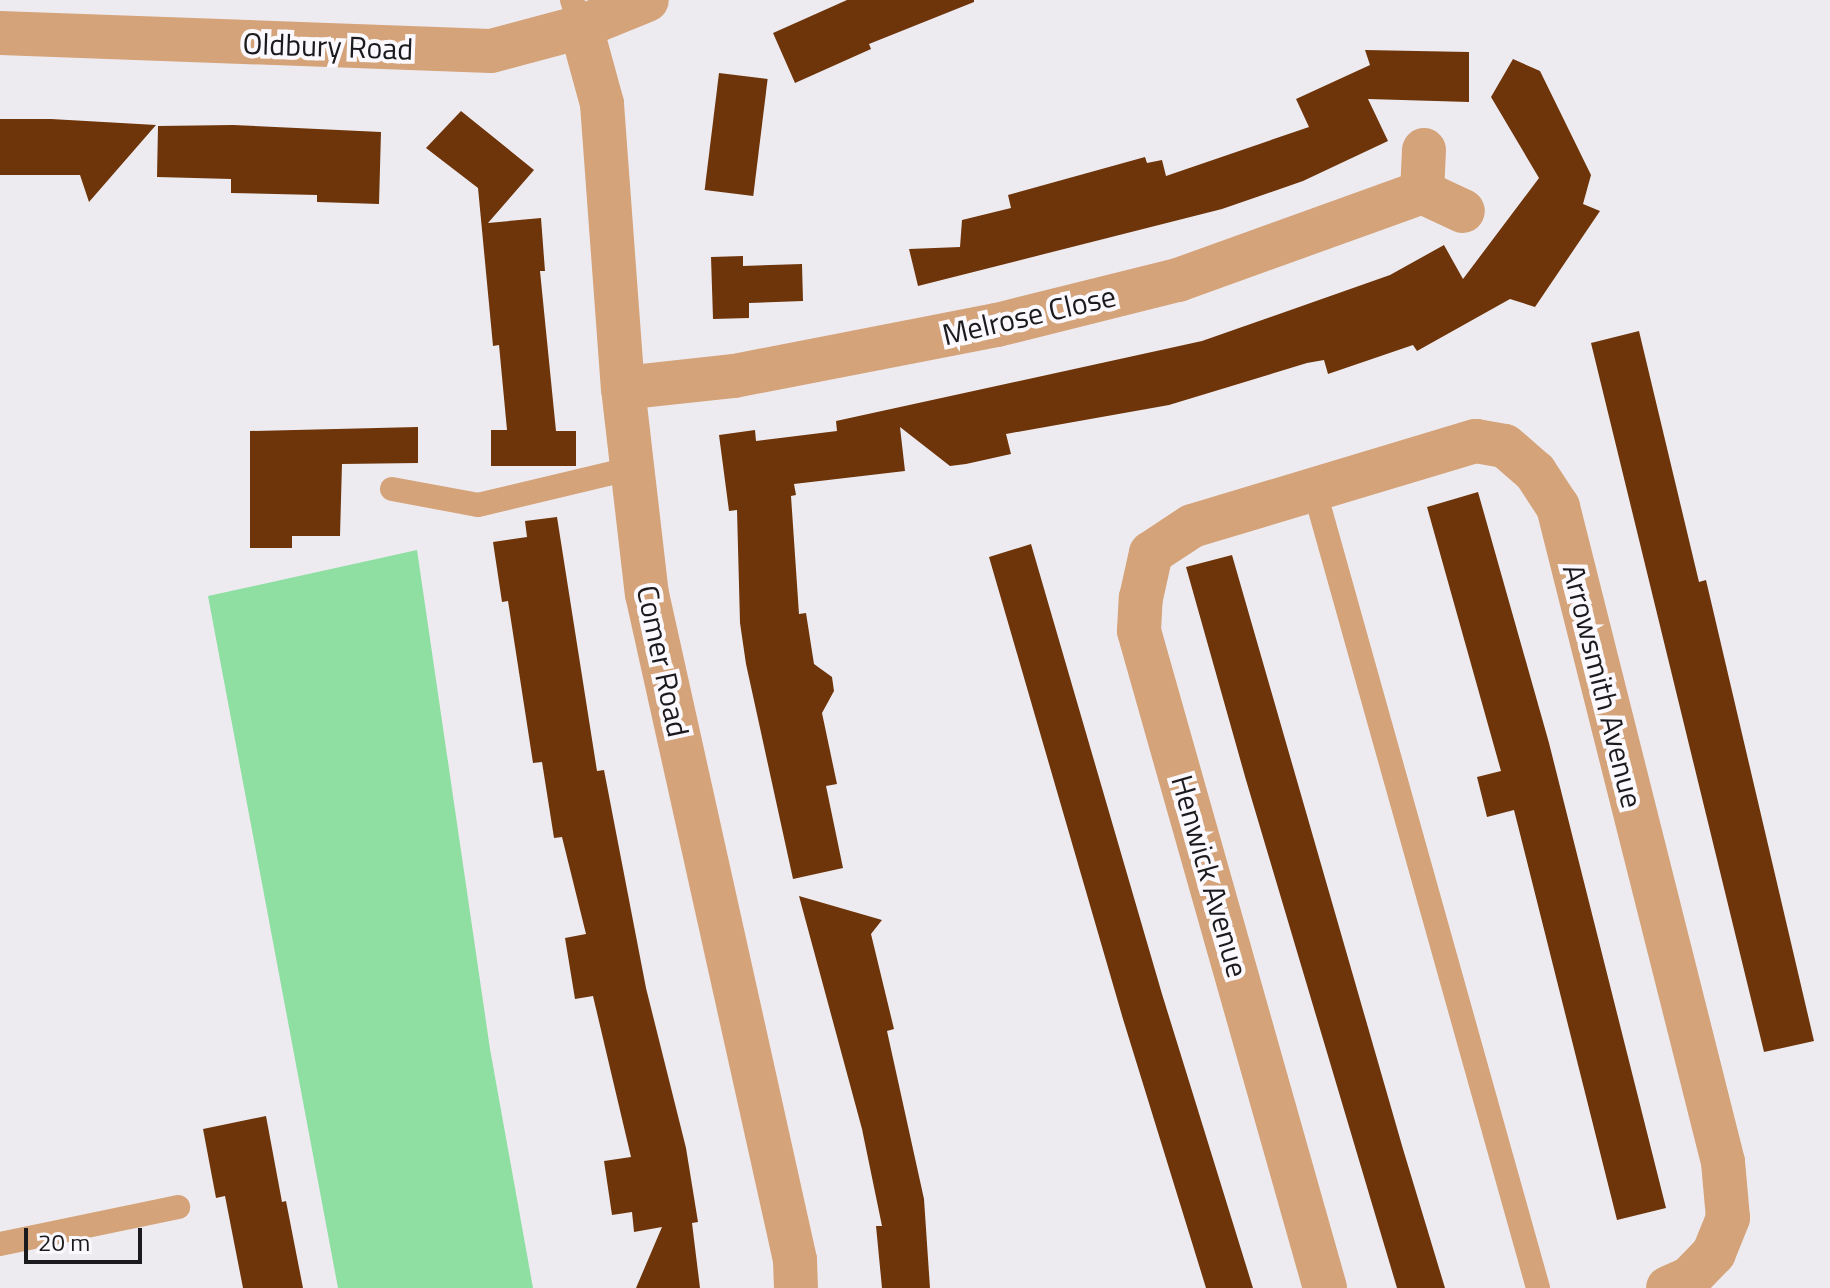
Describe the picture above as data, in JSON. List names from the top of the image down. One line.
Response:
{"streets":{"street":["Oldbury Road","Melrose Close","Comer Road","Arrowsmith Avenue","Henwick Avenue"]},"crossings":[["Oldbury Road","Comer Road"],["Melrose Close","Comer Road"],["Arrowsmith Avenue","Henwick Avenue"]],"scale_bar":"20 m"}
